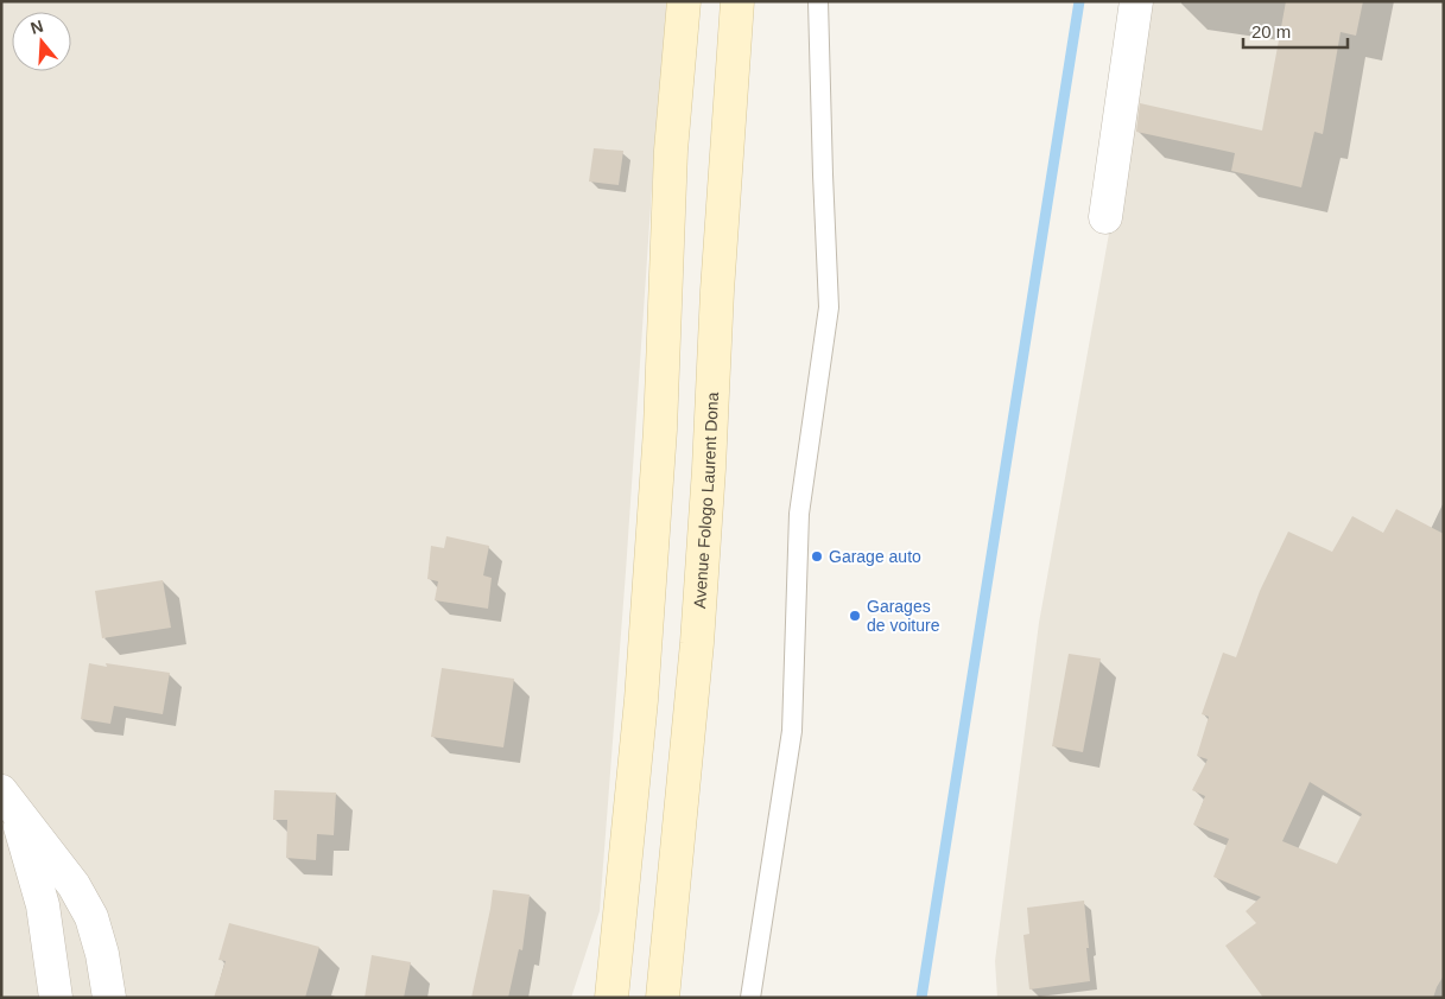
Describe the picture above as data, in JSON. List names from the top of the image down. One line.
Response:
{"streets":{"main road":["Avenue Fologo Laurent Dona"]},"places":["Garage auto","Garages de voiture"],"scale_bar":"20 m","north":"top"}
